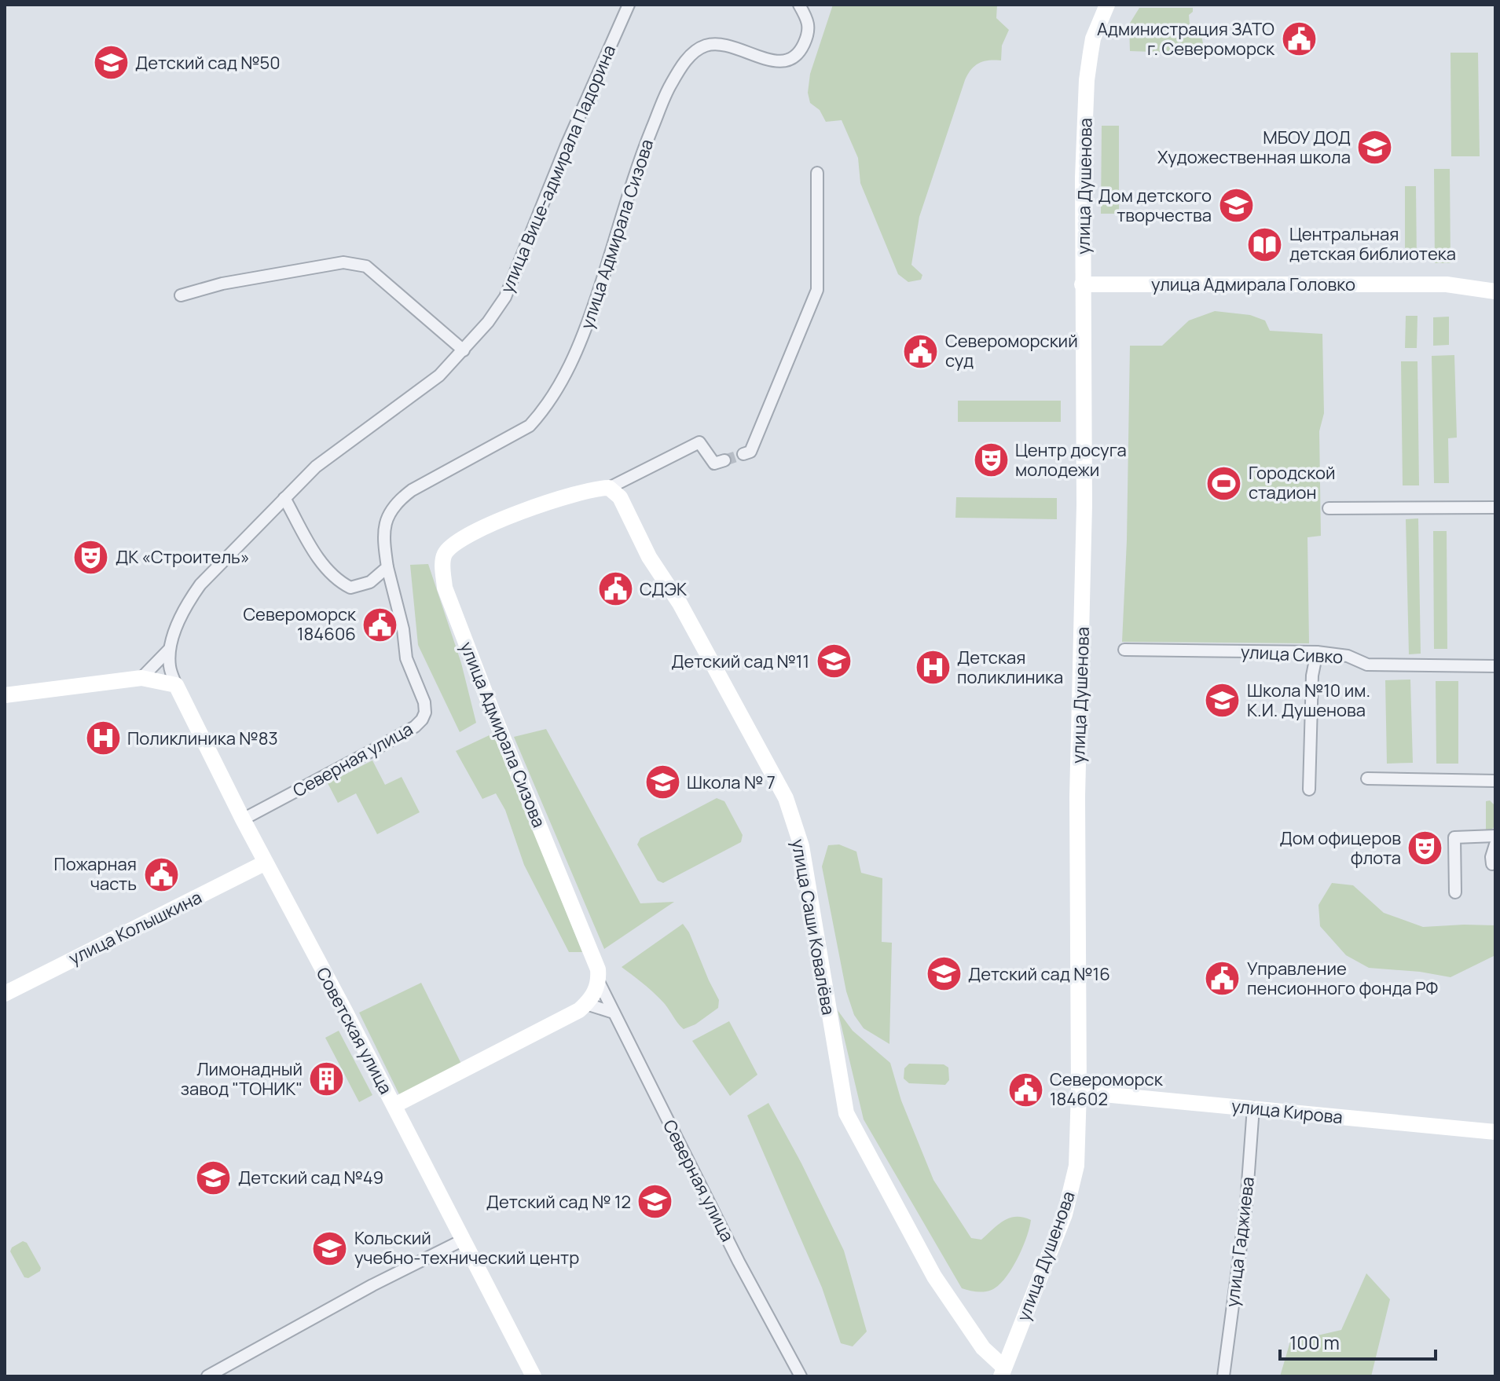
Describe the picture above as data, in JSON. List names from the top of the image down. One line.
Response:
{"streets":{"street":["улица Вице-адмирала Падорина","улица Душенова","улица Адмирала Сизова","улица Адмирала Головко","улица Сивко","Северная улица","улица Саши Ковалёва","улица Колышкина","Советская улица","улица Кирова","улица Гаджиева"]},"crossings":[["улица Вице-адмирала Падорина","Советская улица"],["улица Душенова","улица Адмирала Головко"],["улица Душенова","улица Саши Ковалёва"],["улица Душенова","улица Кирова"],["улица Адмирала Сизова","Северная улица"],["улица Адмирала Сизова","улица Саши Ковалёва"],["Северная улица","Советская улица"],["улица Колышкина","Советская улица"],["улица Кирова","улица Гаджиева"]],"places":{"public building":["Администрация ЗАТО г. Североморск","Североморский суд","СДЭК","Североморск 184606","Пожарная часть","Управление пенсионного фонда РФ","Североморск 184602"],"school or university":["Детский сад №50","МБОУ ДОД Художественная школа","Дом детского творчества","Детский сад №11","Школа №10 им. К.И. Душенова","Школа № 7","Детский сад №16","Детcкий сад №49","Детский сад № 12","Кольский учебно-технический центр"],"library":["Центральная детская библиотека"],"theatre":["Центр досуга молодежи","ДК «Строитель»","Дом офицеров флота"],"sports":["Городской стадион"],"hospital":["Детская поликлиника","Поликлиника №83"],"building":["Лимонадный завод \"ТОНИК\""]},"scale_bar":"100 m"}
